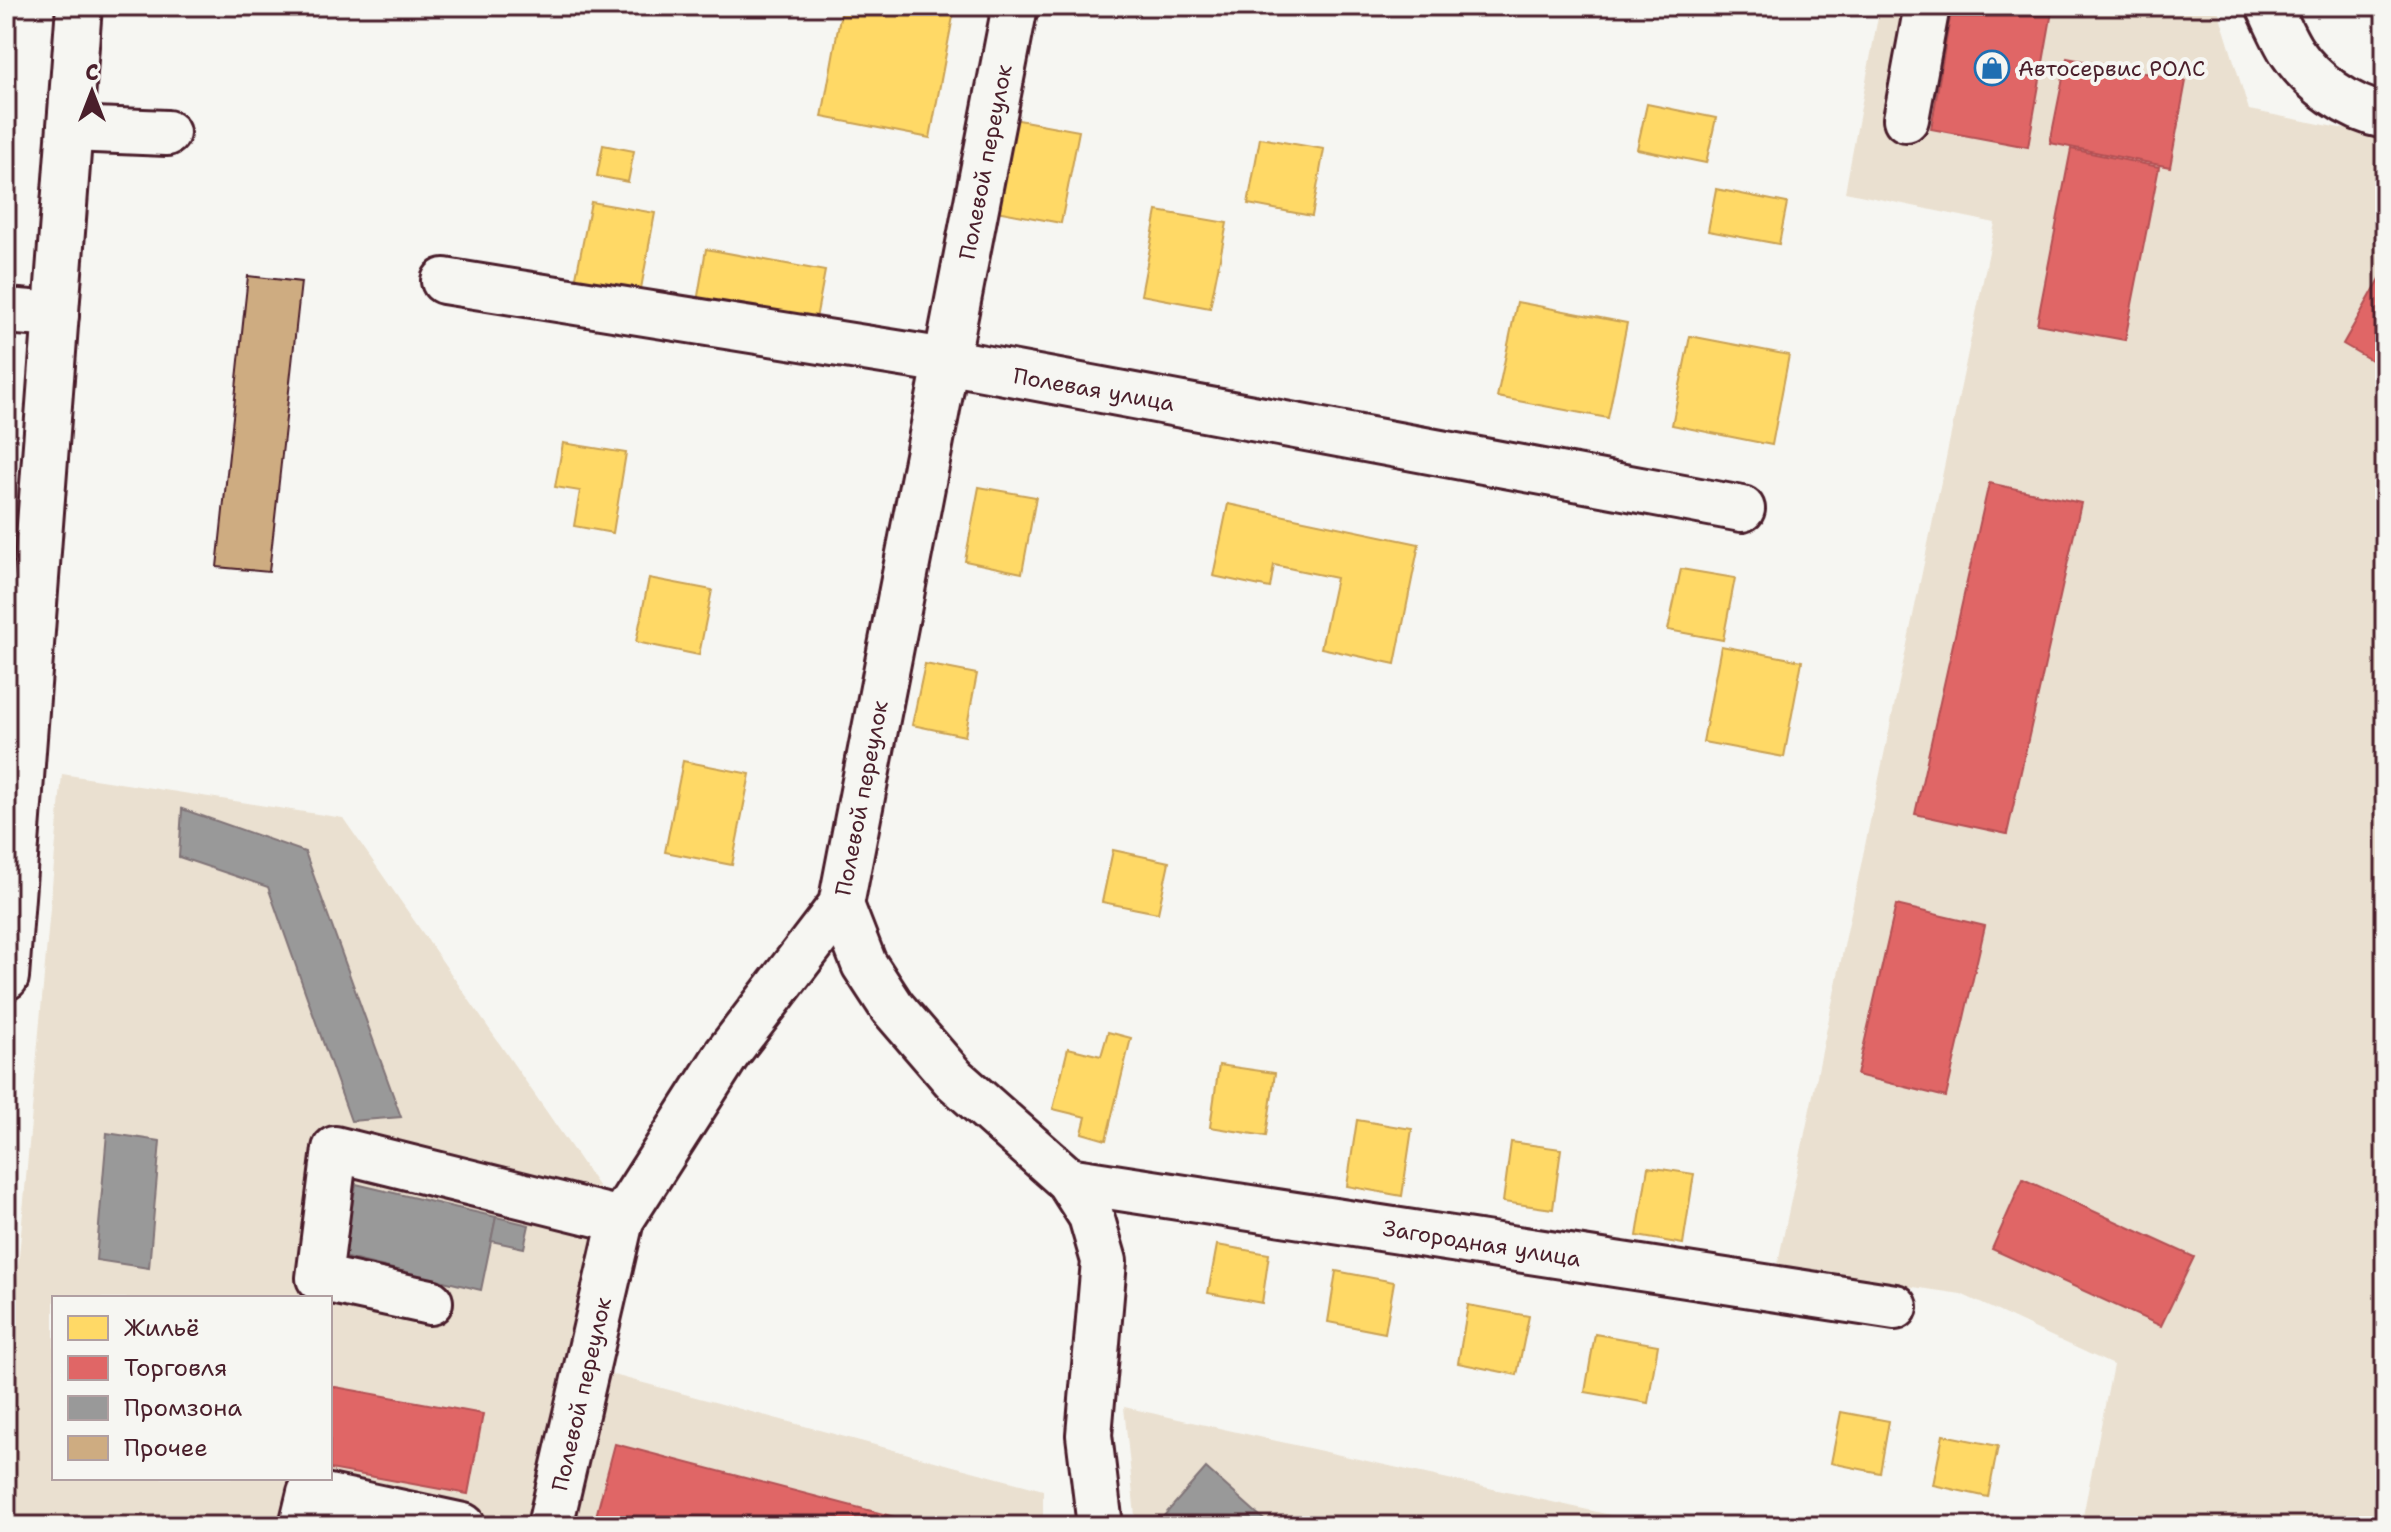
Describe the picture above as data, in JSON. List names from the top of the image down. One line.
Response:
{"streets":{"street":["Полевой переулок","Полевая улица","Загородная улица"]},"crossings":[["Полевой переулок","Полевая улица"]],"places":{"shop":["Автосервис РОЛС"]},"legend":["Жильё","Торговля","Промзона","Прочее"],"north":"top"}
